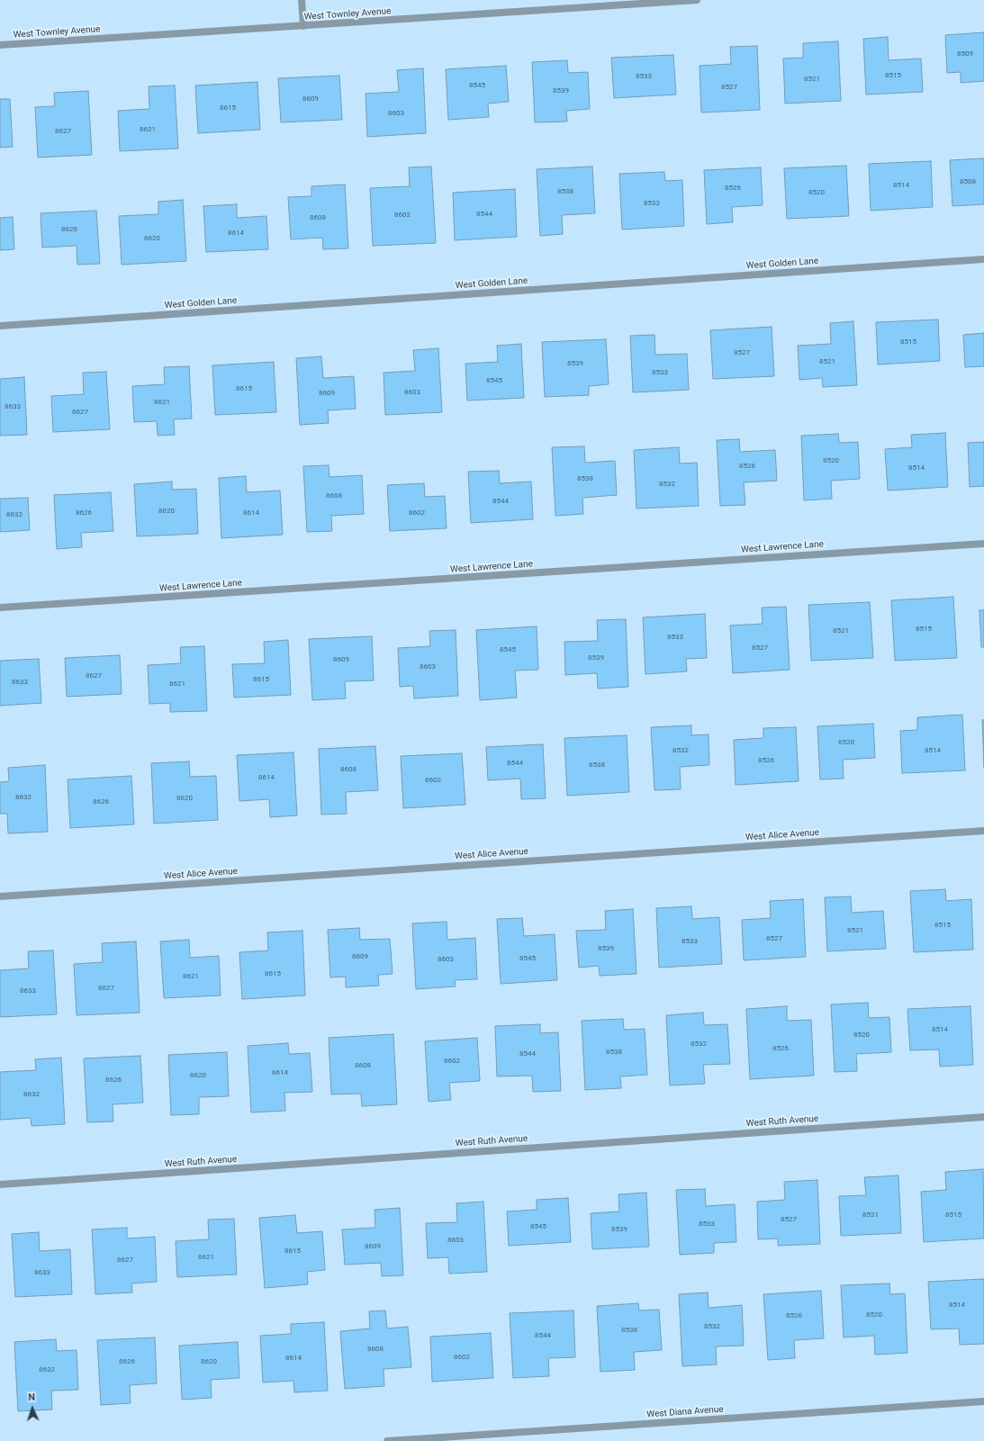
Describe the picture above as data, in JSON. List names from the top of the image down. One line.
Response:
{"streets":{"street":["West Townley Avenue","West Golden Lane","West Lawrence Lane","West Alice Avenue","West Ruth Avenue","West Diana Avenue"]},"house_numbers":["8509","8515","8533","8521","8545","8527","8539","8609","8615","8603","8621","8627","8508","8514","8526","8538","8520","8532","8544","8602","8608","8626","8614","8620","8515","8527","8521","8539","8533","8545","8615","8603","8609","8621","8633","8627","8520","8526","8514","8538","8532","8608","8544","8620","8626","8614","8602","8632","8515","8521","8533","8527","8545","8539","8609","8603","8627","8615","8633","8621","8520","8532","8514","8526","8544","8538","8608","8614","8602","8632","8620","8626","8515","8521","8527","8533","8539","8609","8545","8603","8615","8621","8627","8633","8514","8520","8532","8526","8538","8544","8602","8608","8614","8620","8626","8632","8521","8515","8527","8533","8545","8539","8603","8609","8615","8621","8627","8633","8514","8520","8526","8532","8538","8544","8608","8602","8614","8626","8620","8632"],"north":"top"}
